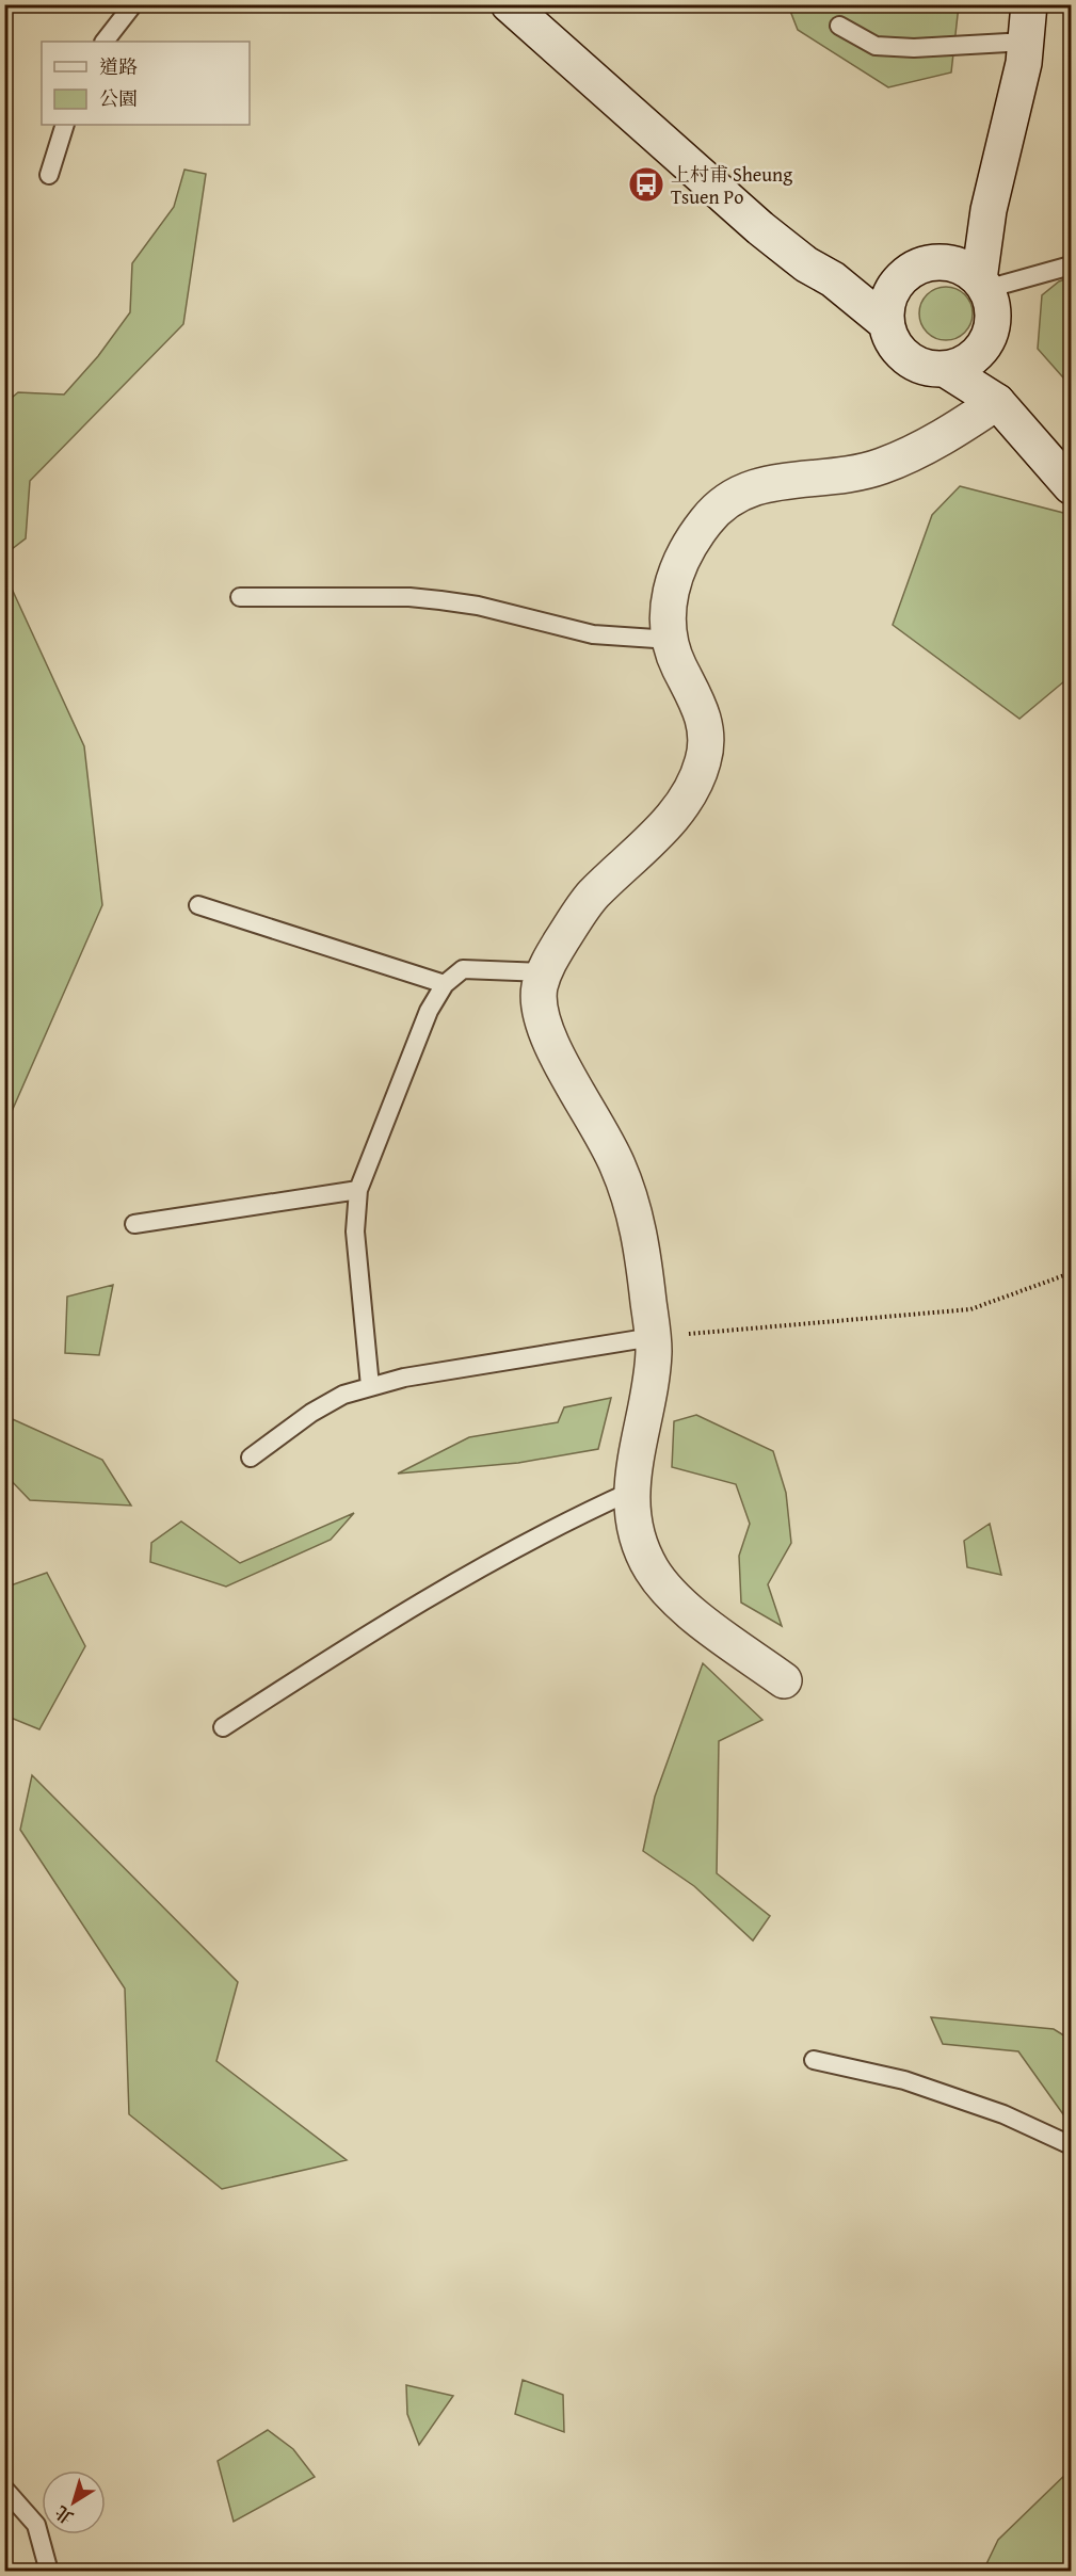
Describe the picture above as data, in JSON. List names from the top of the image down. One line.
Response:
{"places":{"bus stop":["上村甫 Sheung Tsuen Po"]},"legend":["道路","公園"],"north":"bottom left"}
